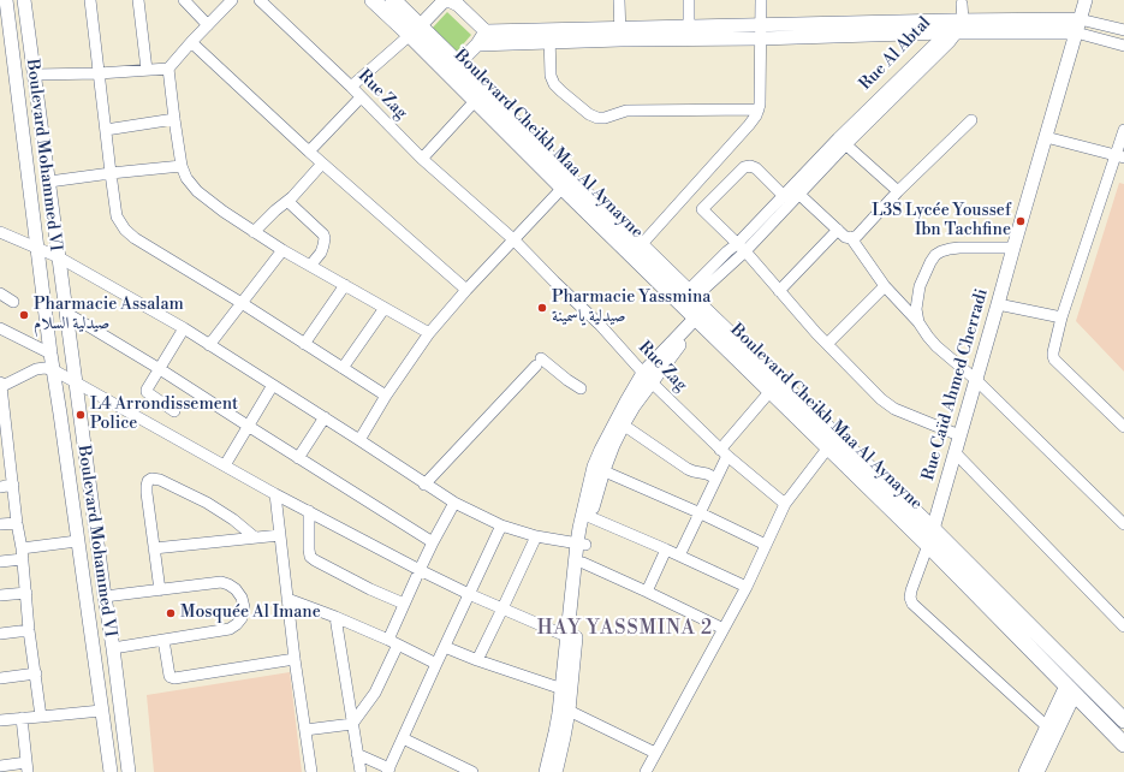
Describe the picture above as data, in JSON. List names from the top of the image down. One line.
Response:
{"streets":{"main road":["Boulevard Cheikh Maa Al Aynayne"],"street":["Rue Al Abtal","Rue Zag","Boulevard Mohammed VI","Rue Caïd Ahmed Cherradi"]},"crossings":[["Rue Al Abtal","Boulevard Cheikh Maa Al Aynayne"],["Boulevard Cheikh Maa Al Aynayne","Rue Caïd Ahmed Cherradi"]],"districts":["HAY YASSMINA 2"],"places":["L3S Lycée Youssef Ibn Tachfine","Pharmacie Yassmina صيدلية ياسمينة","Pharmacie Assalam صيدلية السلام","L4 Arrondissement Police","Mosquée Al Imane"]}
